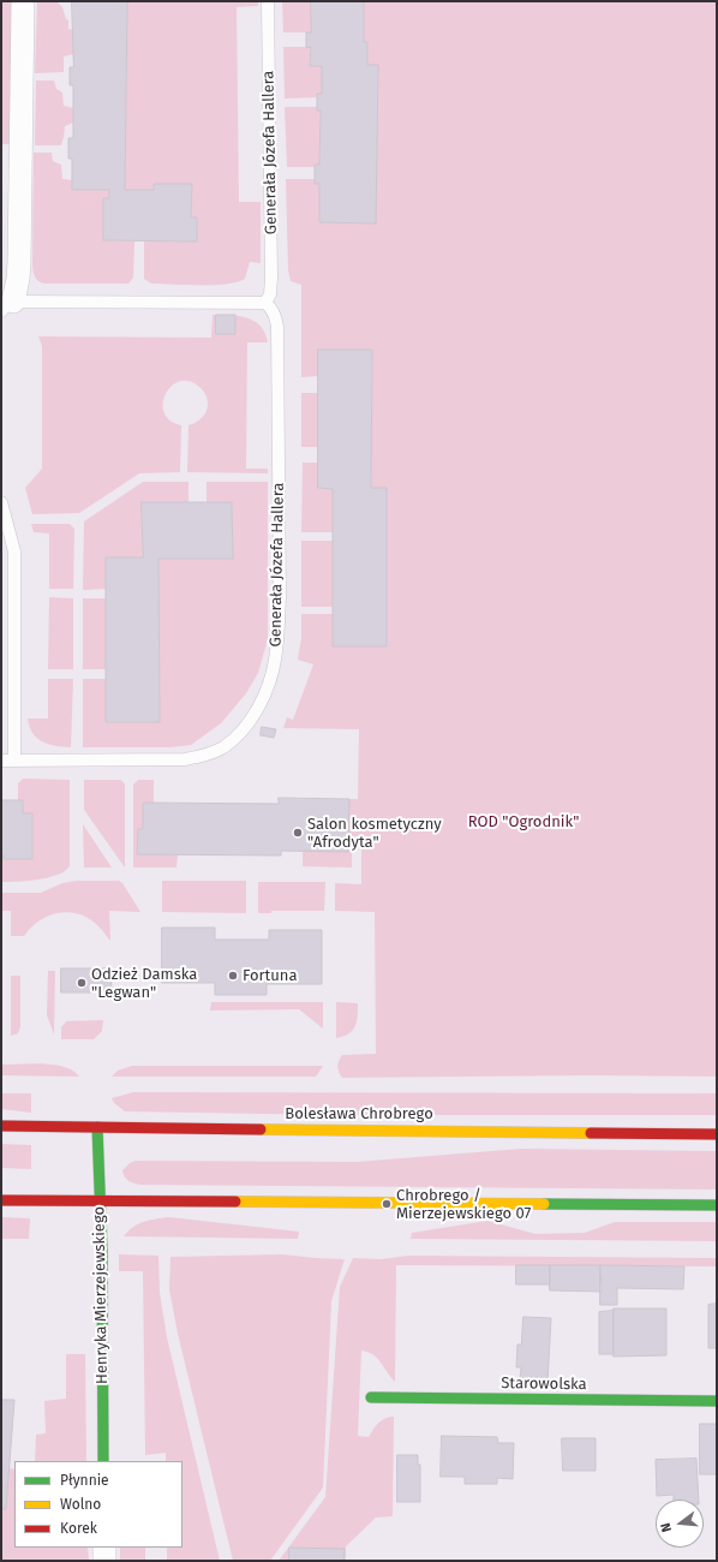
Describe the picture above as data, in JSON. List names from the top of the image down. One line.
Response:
{"streets":{"street":["Bolesława Chrobrego","Henryka Mierzejewskiego","Starowolska"],"lane":["Generała Józefa Hallera"]},"crossings":[["Bolesława Chrobrego","Henryka Mierzejewskiego"]],"parks":["ROD \"Ogrodnik\""],"places":["Salon kosmetyczny \"Afrodyta\"","Fortuna","Odzież Damska \"Legwan\"","Chrobrego / Mierzejewskiego 07"],"legend":["Płynnie","Wolno","Korek"],"north":"left"}
